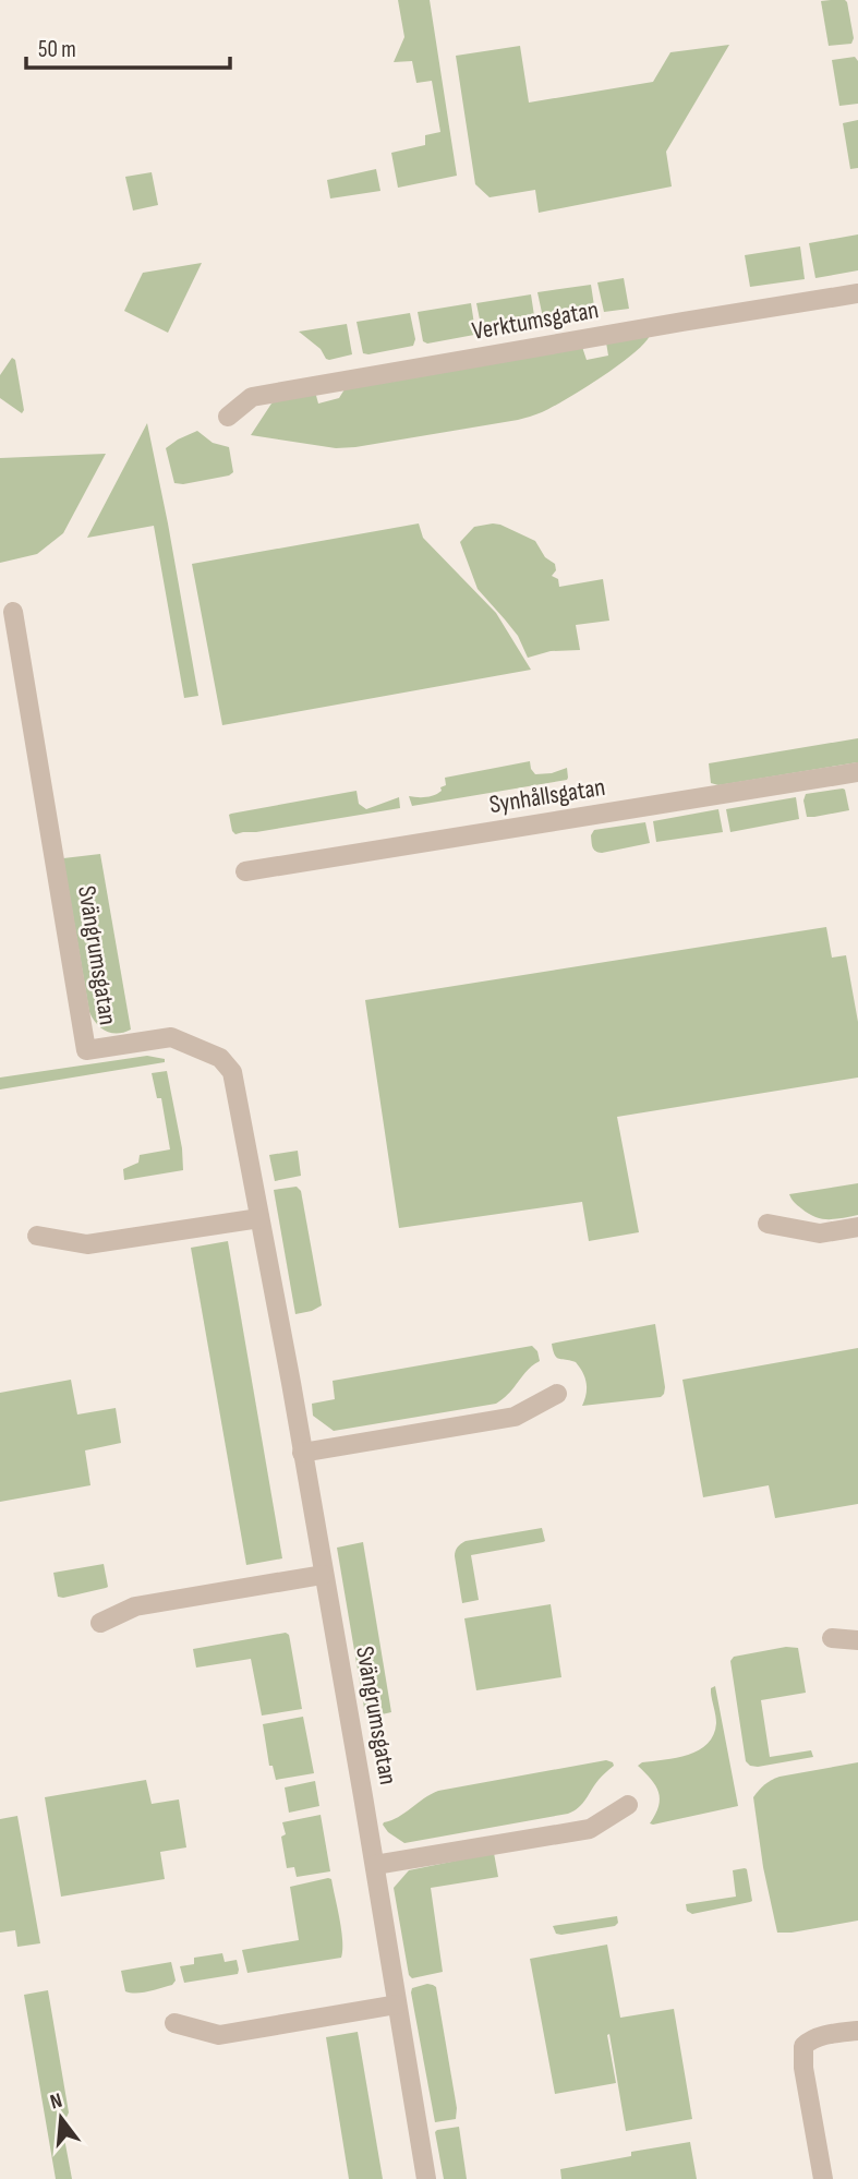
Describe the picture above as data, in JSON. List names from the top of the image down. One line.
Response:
{"streets":{"street":["Verktumsgatan","Synhållsgatan","Svängrumsgatan"]},"scale_bar":"50 m","north":"top"}
